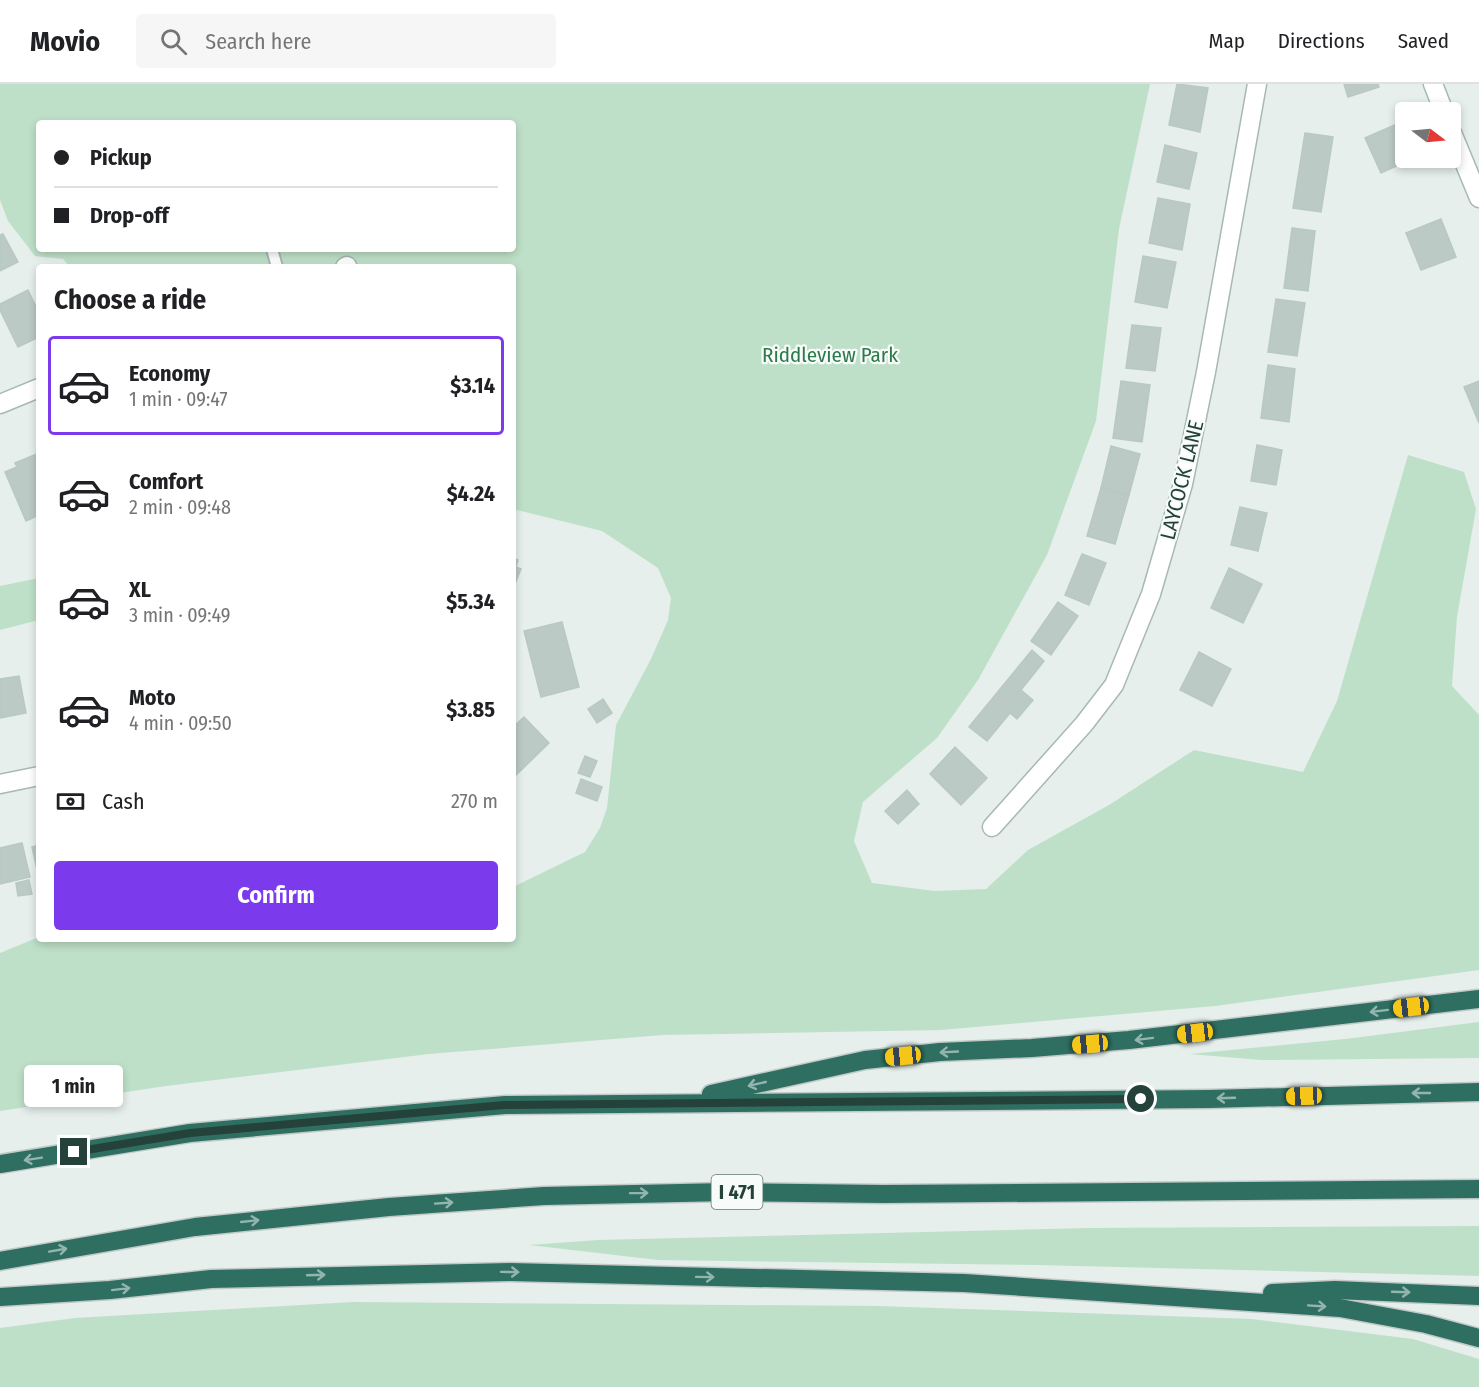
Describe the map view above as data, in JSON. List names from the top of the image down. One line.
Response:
{"streets":{"highway":["I 471"],"street":["LAYCOCK LANE"]},"parks":["Riddleview Park"],"north":"right","page":{"header":"Movio","search":"Search here","nav":["Map","Directions","Saved"],"banner":["Pickup","Drop-off"],"heading":"Choose a ride","list":[{"name":"Economy","note":"1 min · 09:47","value":"$3.14"},{"name":"Comfort","note":"2 min · 09:48","value":"$4.24"},{"name":"XL","note":"3 min · 09:49","value":"$5.34"},{"name":"Moto","note":"4 min · 09:50","value":"$3.85"}],"pay":["Cash","270 m"],"buttons":"Confirm","bubble":"1 min"}}
